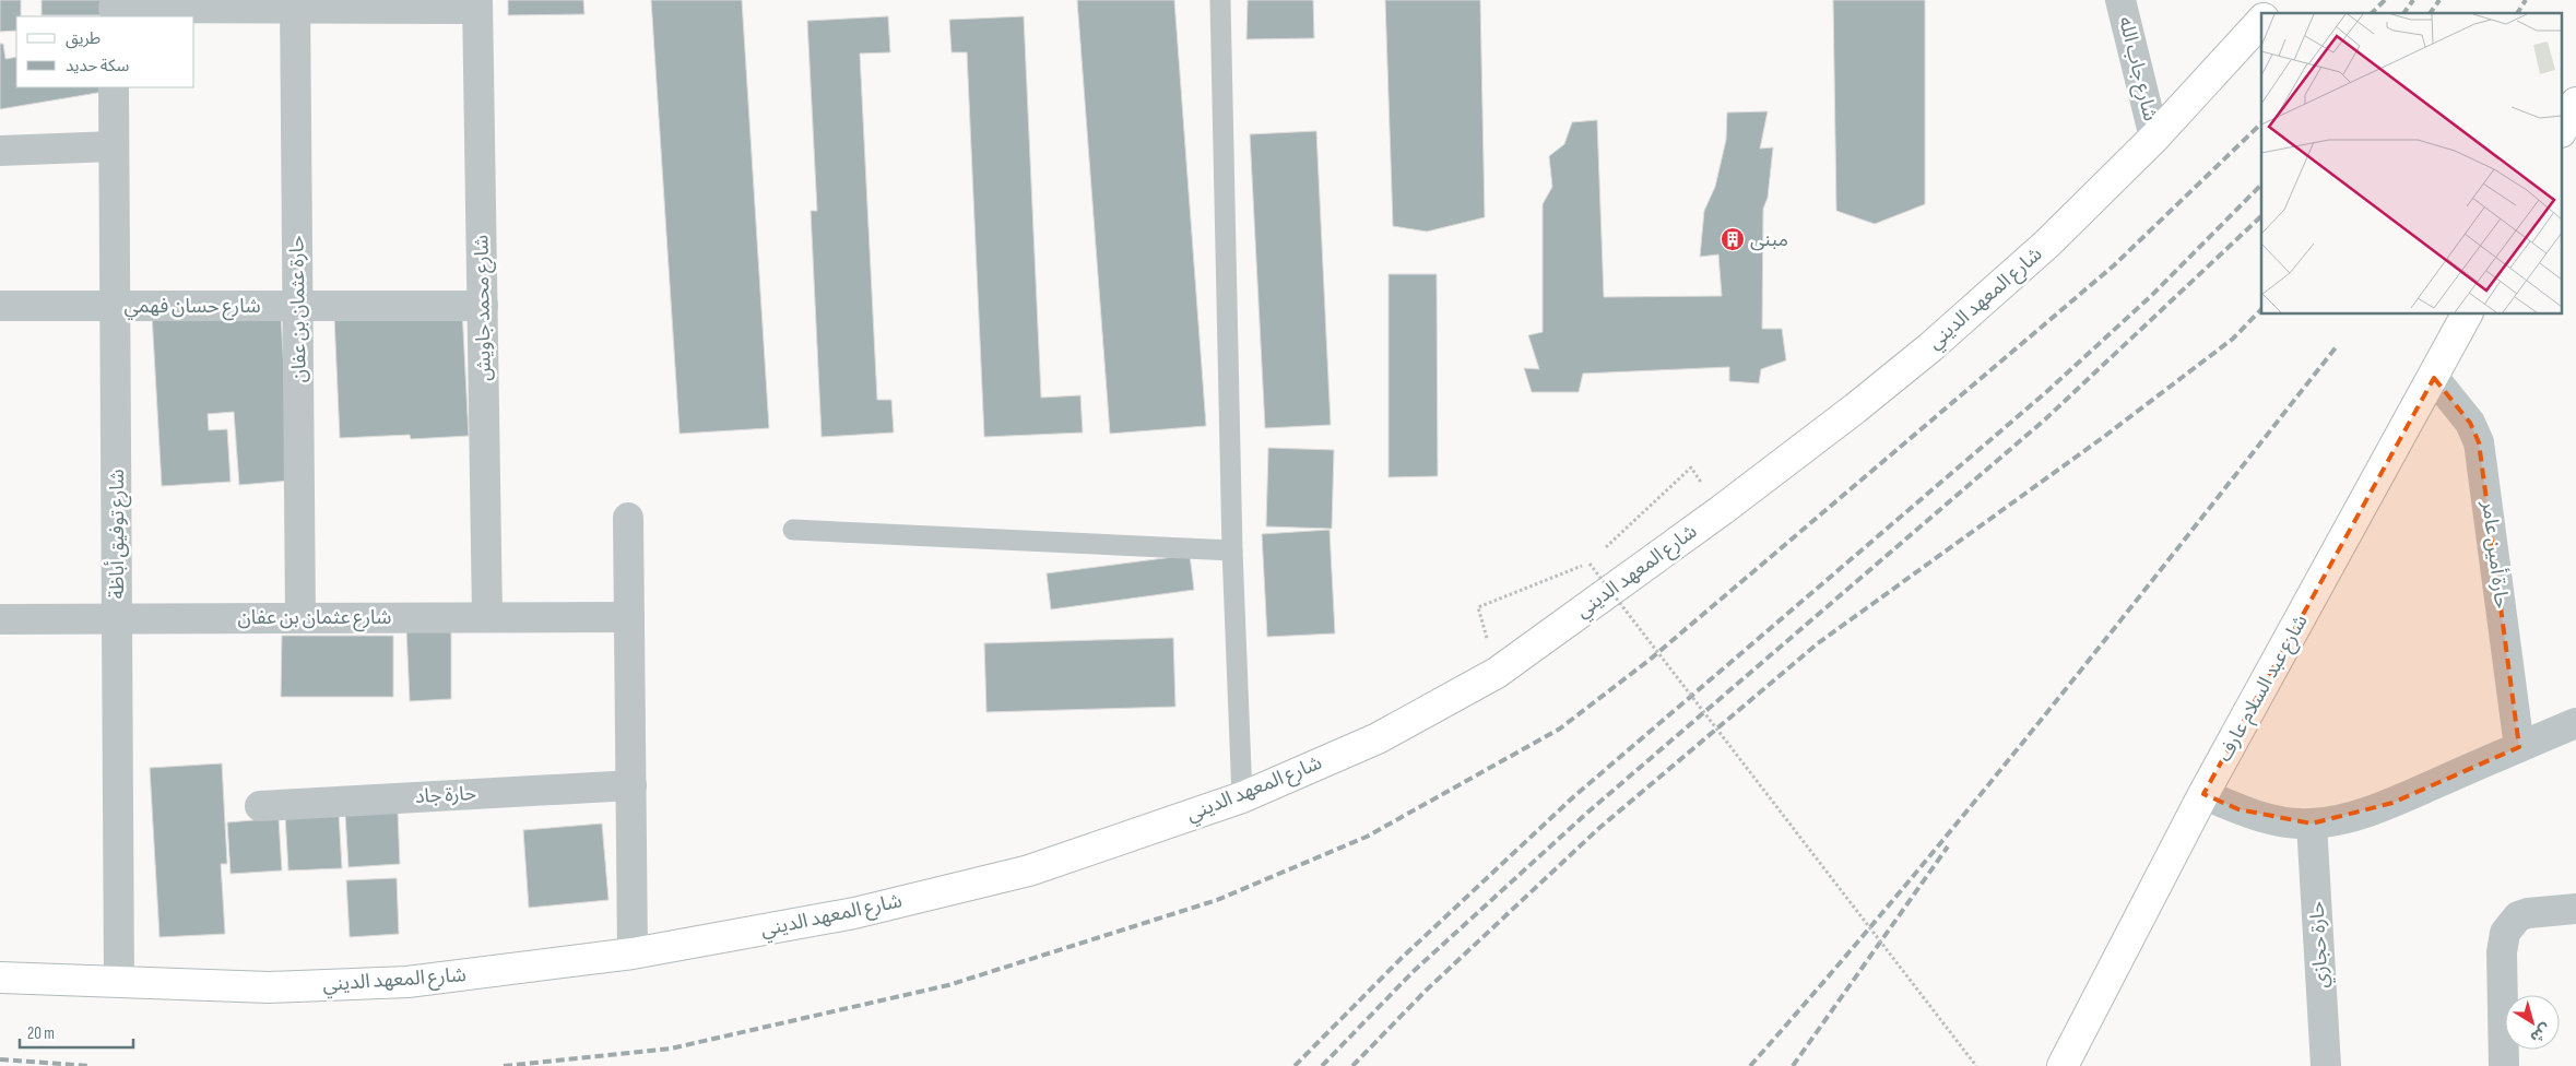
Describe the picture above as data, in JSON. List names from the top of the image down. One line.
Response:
{"streets":{"main road":["شارع المعهد الديني","شارع عبد السلام عارف"],"street":["شارع جاب الله","شارع حسان فهمي","شارع محمد جاويش","حارة عثمان بن عفان","شارع توفيق أباظة","حارة أمين عامر","شارع عثمان بن عفان","حارة جاد","حارة حجازي"]},"crossings":[["شارع جاب الله","شارع المعهد الديني"],["شارع المعهد الديني","شارع توفيق أباظة"],["شارع حسان فهمي","شارع محمد جاويش"],["شارع حسان فهمي","حارة عثمان بن عفان"],["شارع حسان فهمي","شارع توفيق أباظة"],["شارع محمد جاويش","شارع عثمان بن عفان"],["حارة عثمان بن عفان","شارع عثمان بن عفان"],["شارع توفيق أباظة","شارع عثمان بن عفان"],["حارة أمين عامر","شارع عبد السلام عارف"]],"places":{"building":["مبنى"]},"legend":["طريق","سكة حديد"],"scale_bar":"20 m","north":"bottom right"}
